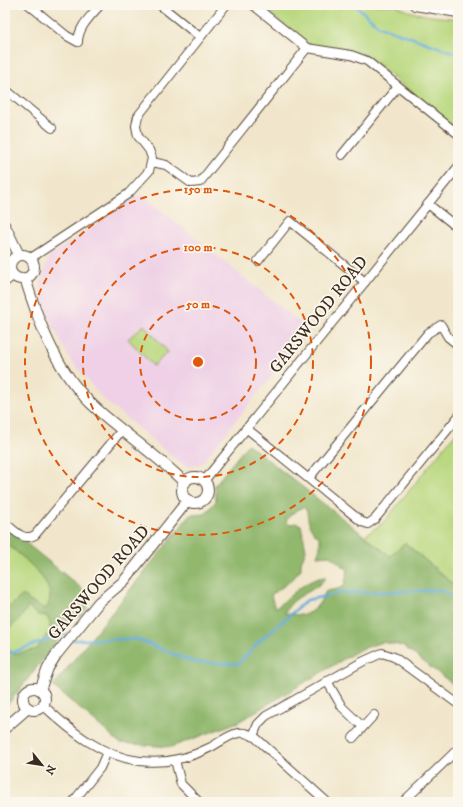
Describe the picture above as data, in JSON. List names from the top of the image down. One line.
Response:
{"streets":{"street":["GARSWOOD ROAD"]},"north":"bottom right","rings":["150 m","100 m","50 m"]}
